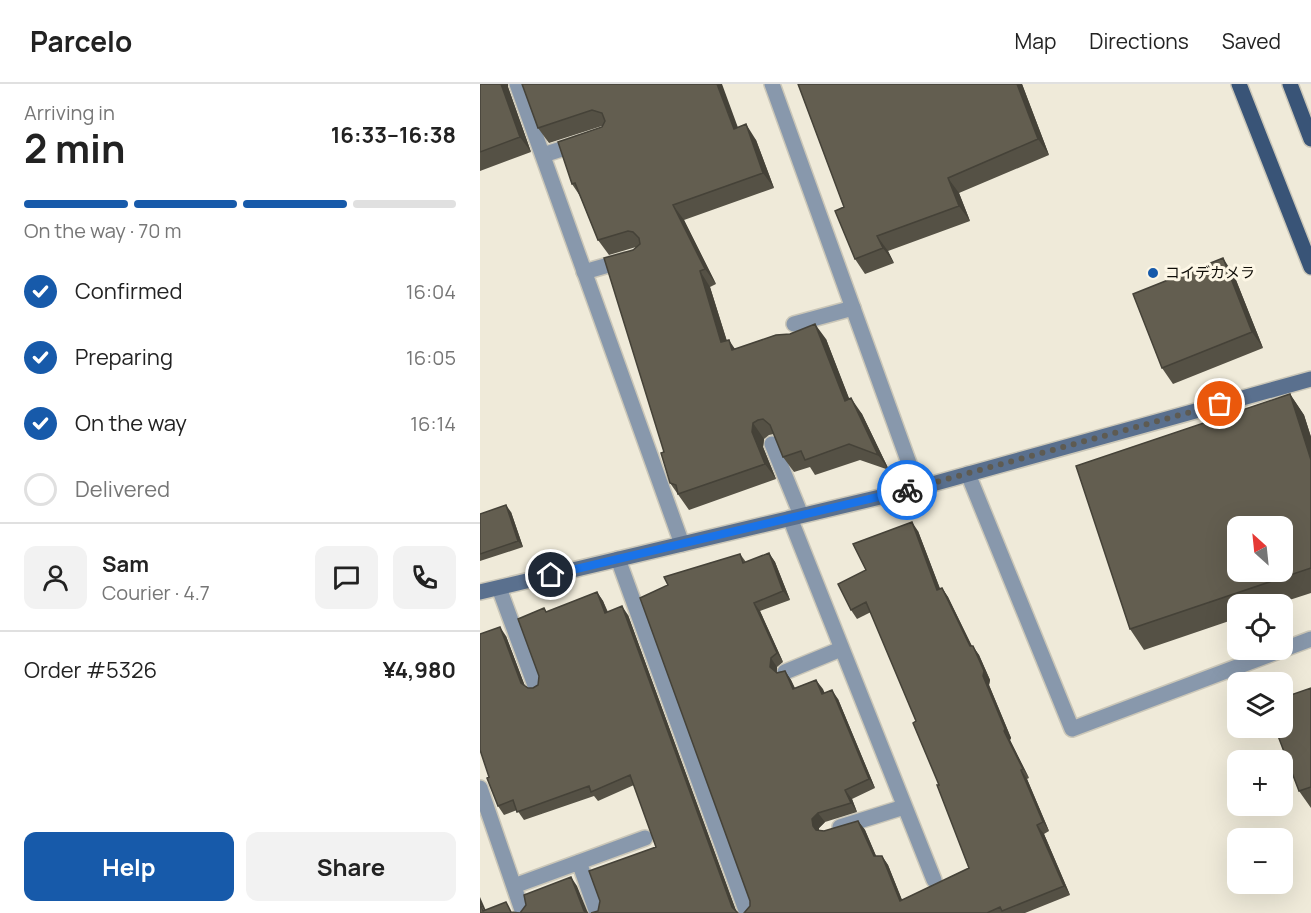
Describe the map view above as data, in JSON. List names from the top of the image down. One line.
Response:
{"places":["コイデカメラ"],"north":"top left","page":{"header":"Parcelo","nav":["Map","Directions","Saved"],"heading":["2 min","Arriving in","16:33–16:38"],"panel":["Sam","Courier · 4.7","Order #5326","¥4,980"],"bar":"On the way · 70 m","list":[["Confirmed","16:04"],["Preparing","16:05"],["On the way","16:14"],"Delivered"],"map_buttons":["+","−"],"buttons":["Help","Share"]}}
